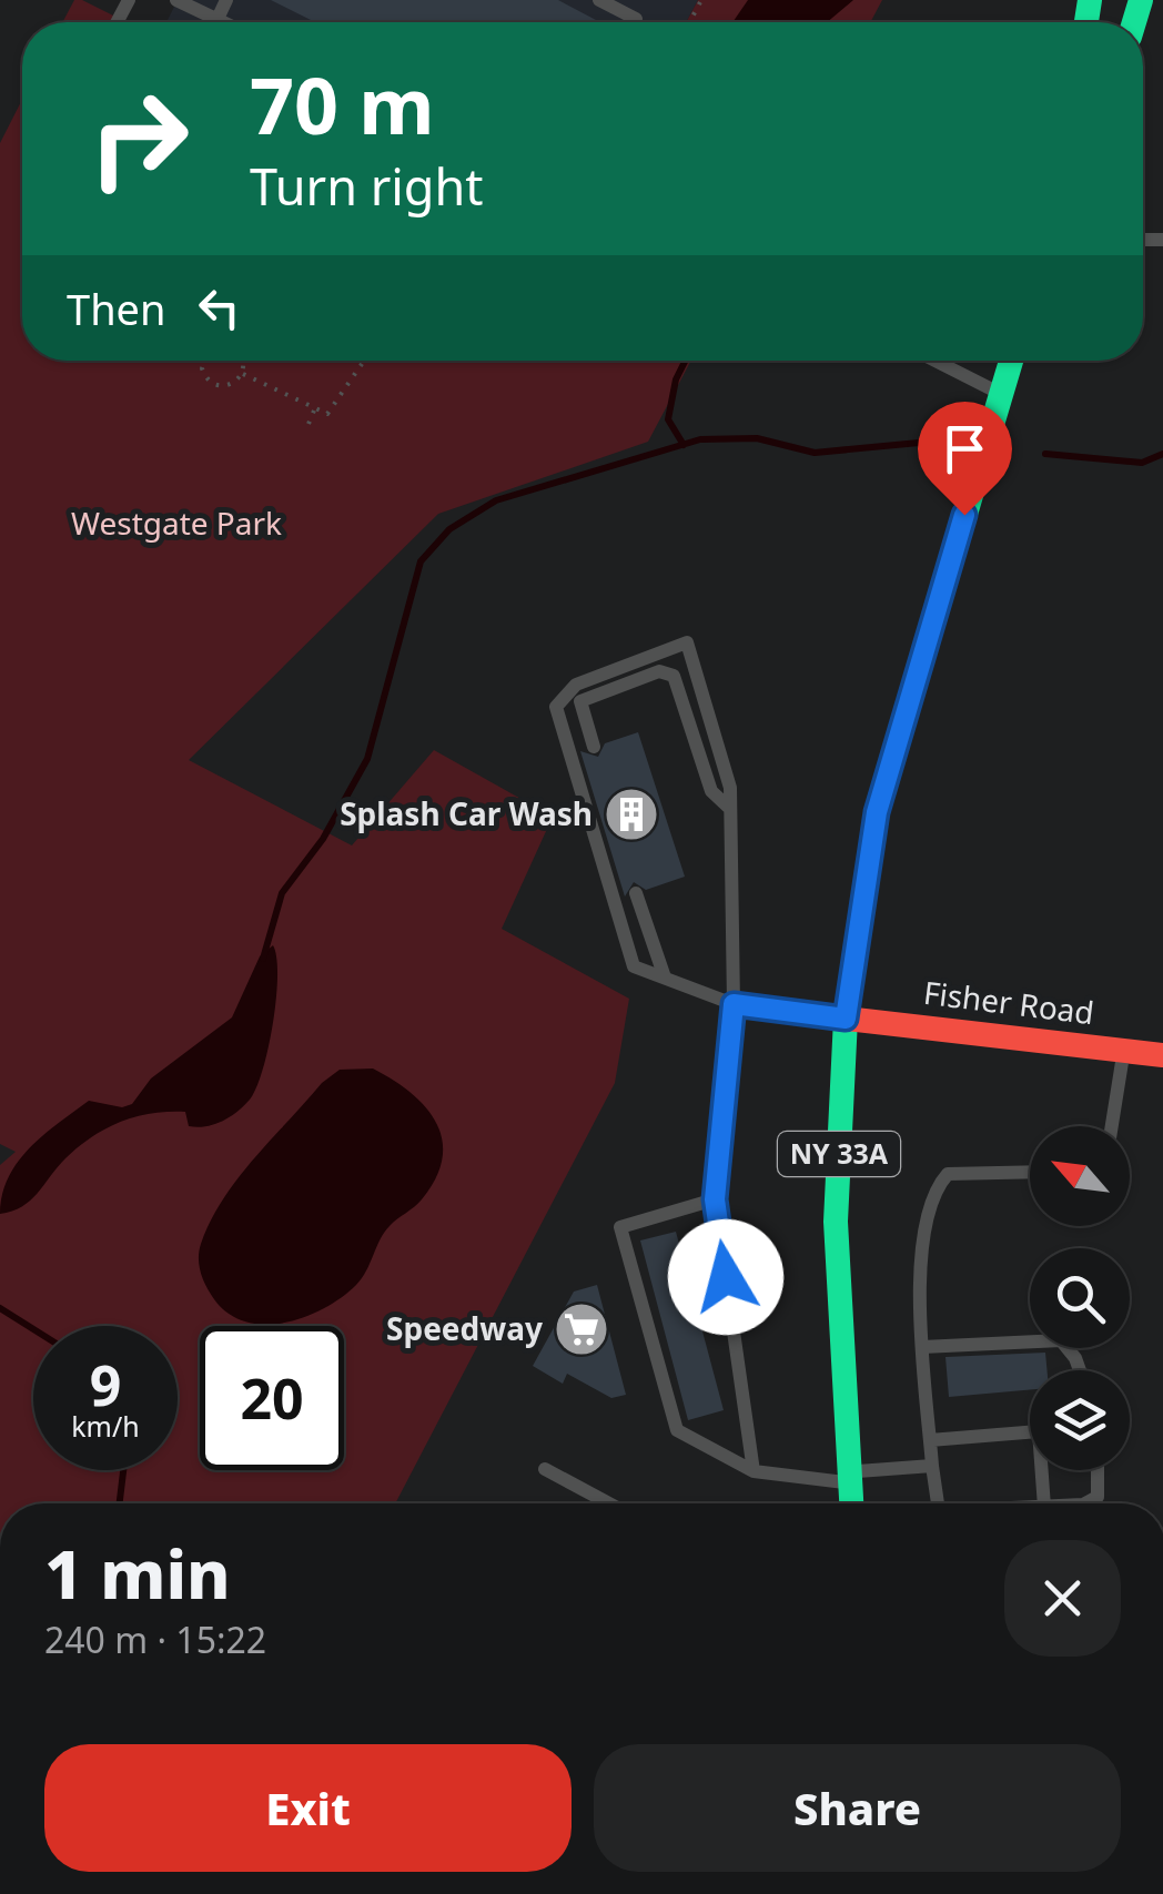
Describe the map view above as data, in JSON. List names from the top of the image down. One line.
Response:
{"streets":{"main road":["Fisher Road","NY 33A"]},"crossings":[["Fisher Road","NY 33A"]],"parks":["Westgate Park"],"places":{"building":["Splash Car Wash"],"supermarket":["Speedway"]},"north":"top left","page":{"turn":["70 m","Turn right"],"then":"Then","speed":"9 km/h","limit":"20","heading":["1 min","240 m · 15:22"],"buttons":["Exit","Share"]}}
